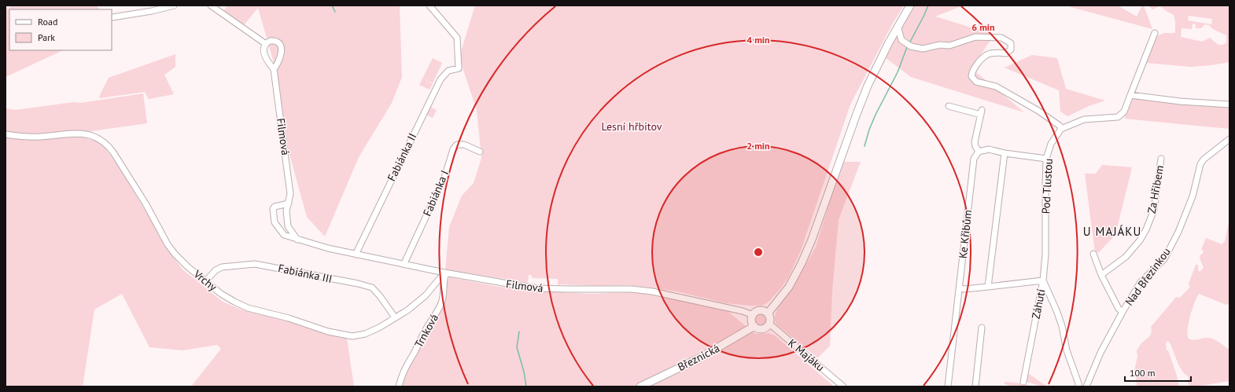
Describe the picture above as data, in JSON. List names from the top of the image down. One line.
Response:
{"streets":{"main road":["Březnická"],"street":["Filmová","Fabiánka II","Pod Tlustou","Za Hřibem","Fabiánka I","Ke Křibům","Fabiánka III","Nad Březinkou","Vrchy","Záhutí","Trnková","K Majáku"]},"crossings":[["Filmová","Fabiánka II"],["Filmová","Fabiánka I"],["Filmová","Vrchy"],["Filmová","Trnková"],["Filmová","K Majáku"],["Filmová","Březnická"],["Pod Tlustou","Záhutí"],["Ke Křibům","Záhutí"],["Fabiánka III","Vrchy"],["Vrchy","Trnková"],["K Majáku","Březnická"]],"districts":["U MAJÁKU"],"parks":["Lesní hřbitov"],"legend":["Road","Park"],"scale_bar":"100 m","rings":["6 min","4 min","2 min"]}
